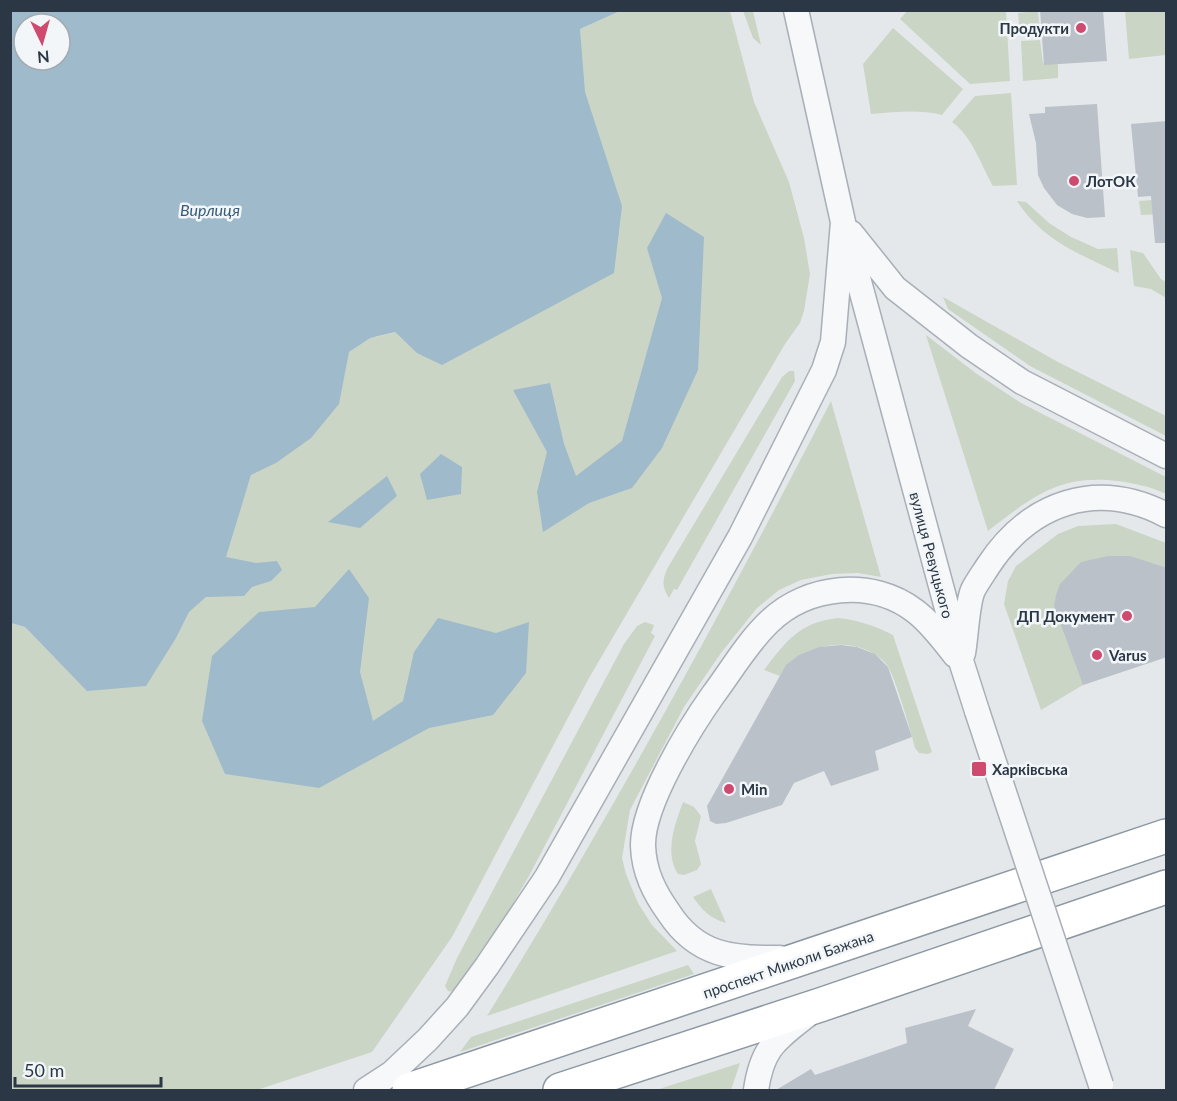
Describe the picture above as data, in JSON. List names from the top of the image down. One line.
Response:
{"streets":{"highway":["проспект Миколи Бажана"],"street":["вулиця Ревуцького"]},"water":["Вирлиця"],"places":{"other":["Продукти","ЛотОК","ДП Документ","Varus","Min"],"transit":["Харківська"]},"scale_bar":"50 m","north":"bottom"}
